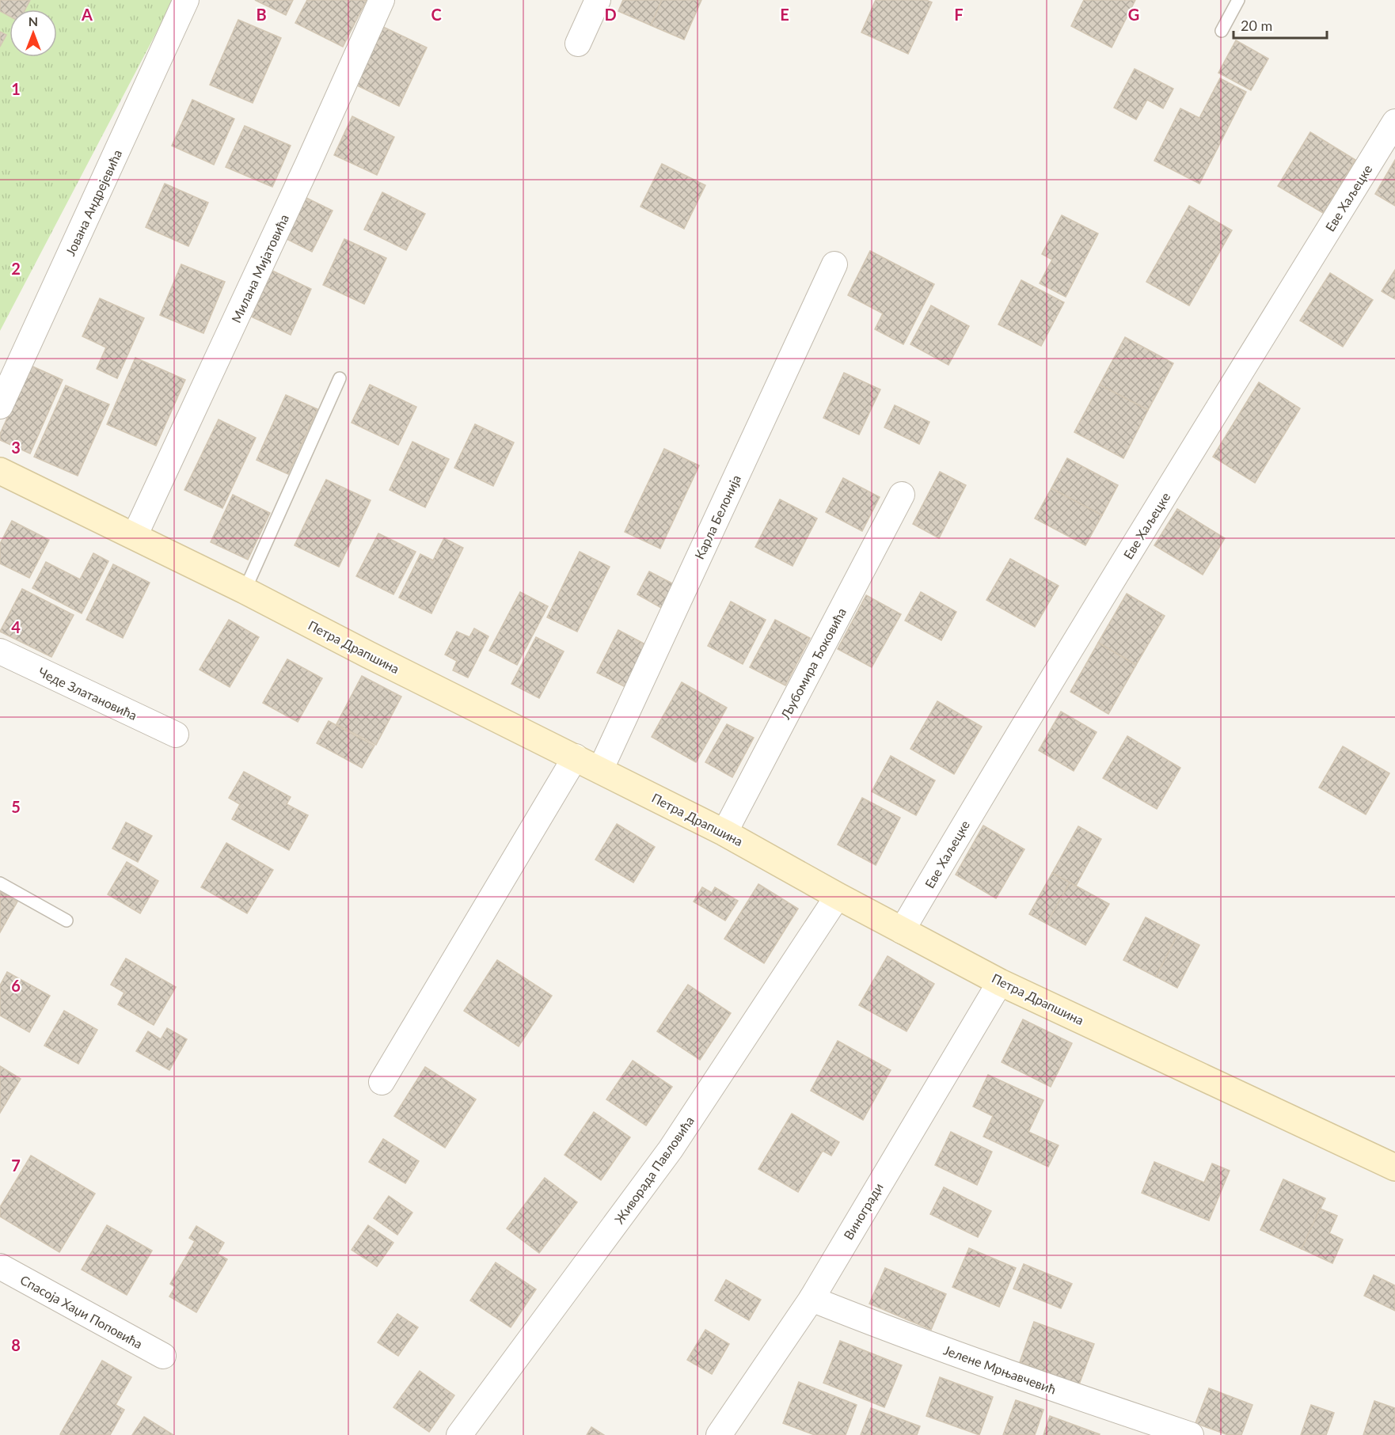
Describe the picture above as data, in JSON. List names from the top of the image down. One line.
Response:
{"streets":{"street":["Еве Хаљецке","Јована Андрејевића","Милана Мијатовића","Карла Белонија","Петра Драпшина","Љубомира Ђоковића","Чеде Златановића","Живорада Павловића","Виногради","Спасоја Хаџи Поповића","Јелене Мрњавчевић"]},"crossings":[["Еве Хаљецке","Петра Драпшина"],["Милана Мијатовића","Петра Драпшина"],["Карла Белонија","Петра Драпшина"],["Петра Драпшина","Љубомира Ђоковића"],["Петра Драпшина","Живорада Павловића"],["Петра Драпшина","Виногради"],["Виногради","Јелене Мрњавчевић"]],"scale_bar":"20 m","north":"top","grid":{"columns":["A","B","C","D","E","F","G"],"rows":["1","2","3","4","5","6","7","8"]}}
